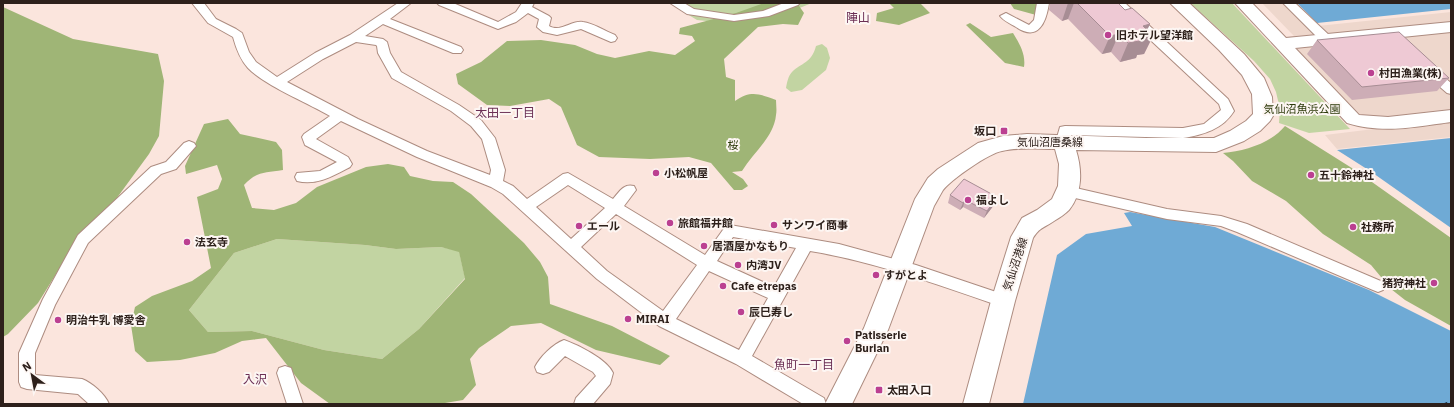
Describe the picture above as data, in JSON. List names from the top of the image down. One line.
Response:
{"streets":{"main road":["気仙沼唐桑線","気仙沼港線"]},"crossings":[["気仙沼唐桑線","気仙沼港線"]],"districts":["陣山","太田一丁目","魚町一丁目","入沢"],"parks":["気仙沼魚浜公園","桜"],"places":{"other":["旧ホテル望洋館","村田漁業(株)","小松帆屋","五十鈴神社","福よし","旅館福井館","サンワイ商事","エール","社務所","法玄寺","居酒屋かなもり","内湾JV","すがとよ","猪狩神社","Cafe etrepas","辰巳寿し","MIRAI","明治牛乳 博愛舎","Patisserie Burian"],"transit":["坂口","太田入口"]},"north":"top left"}
